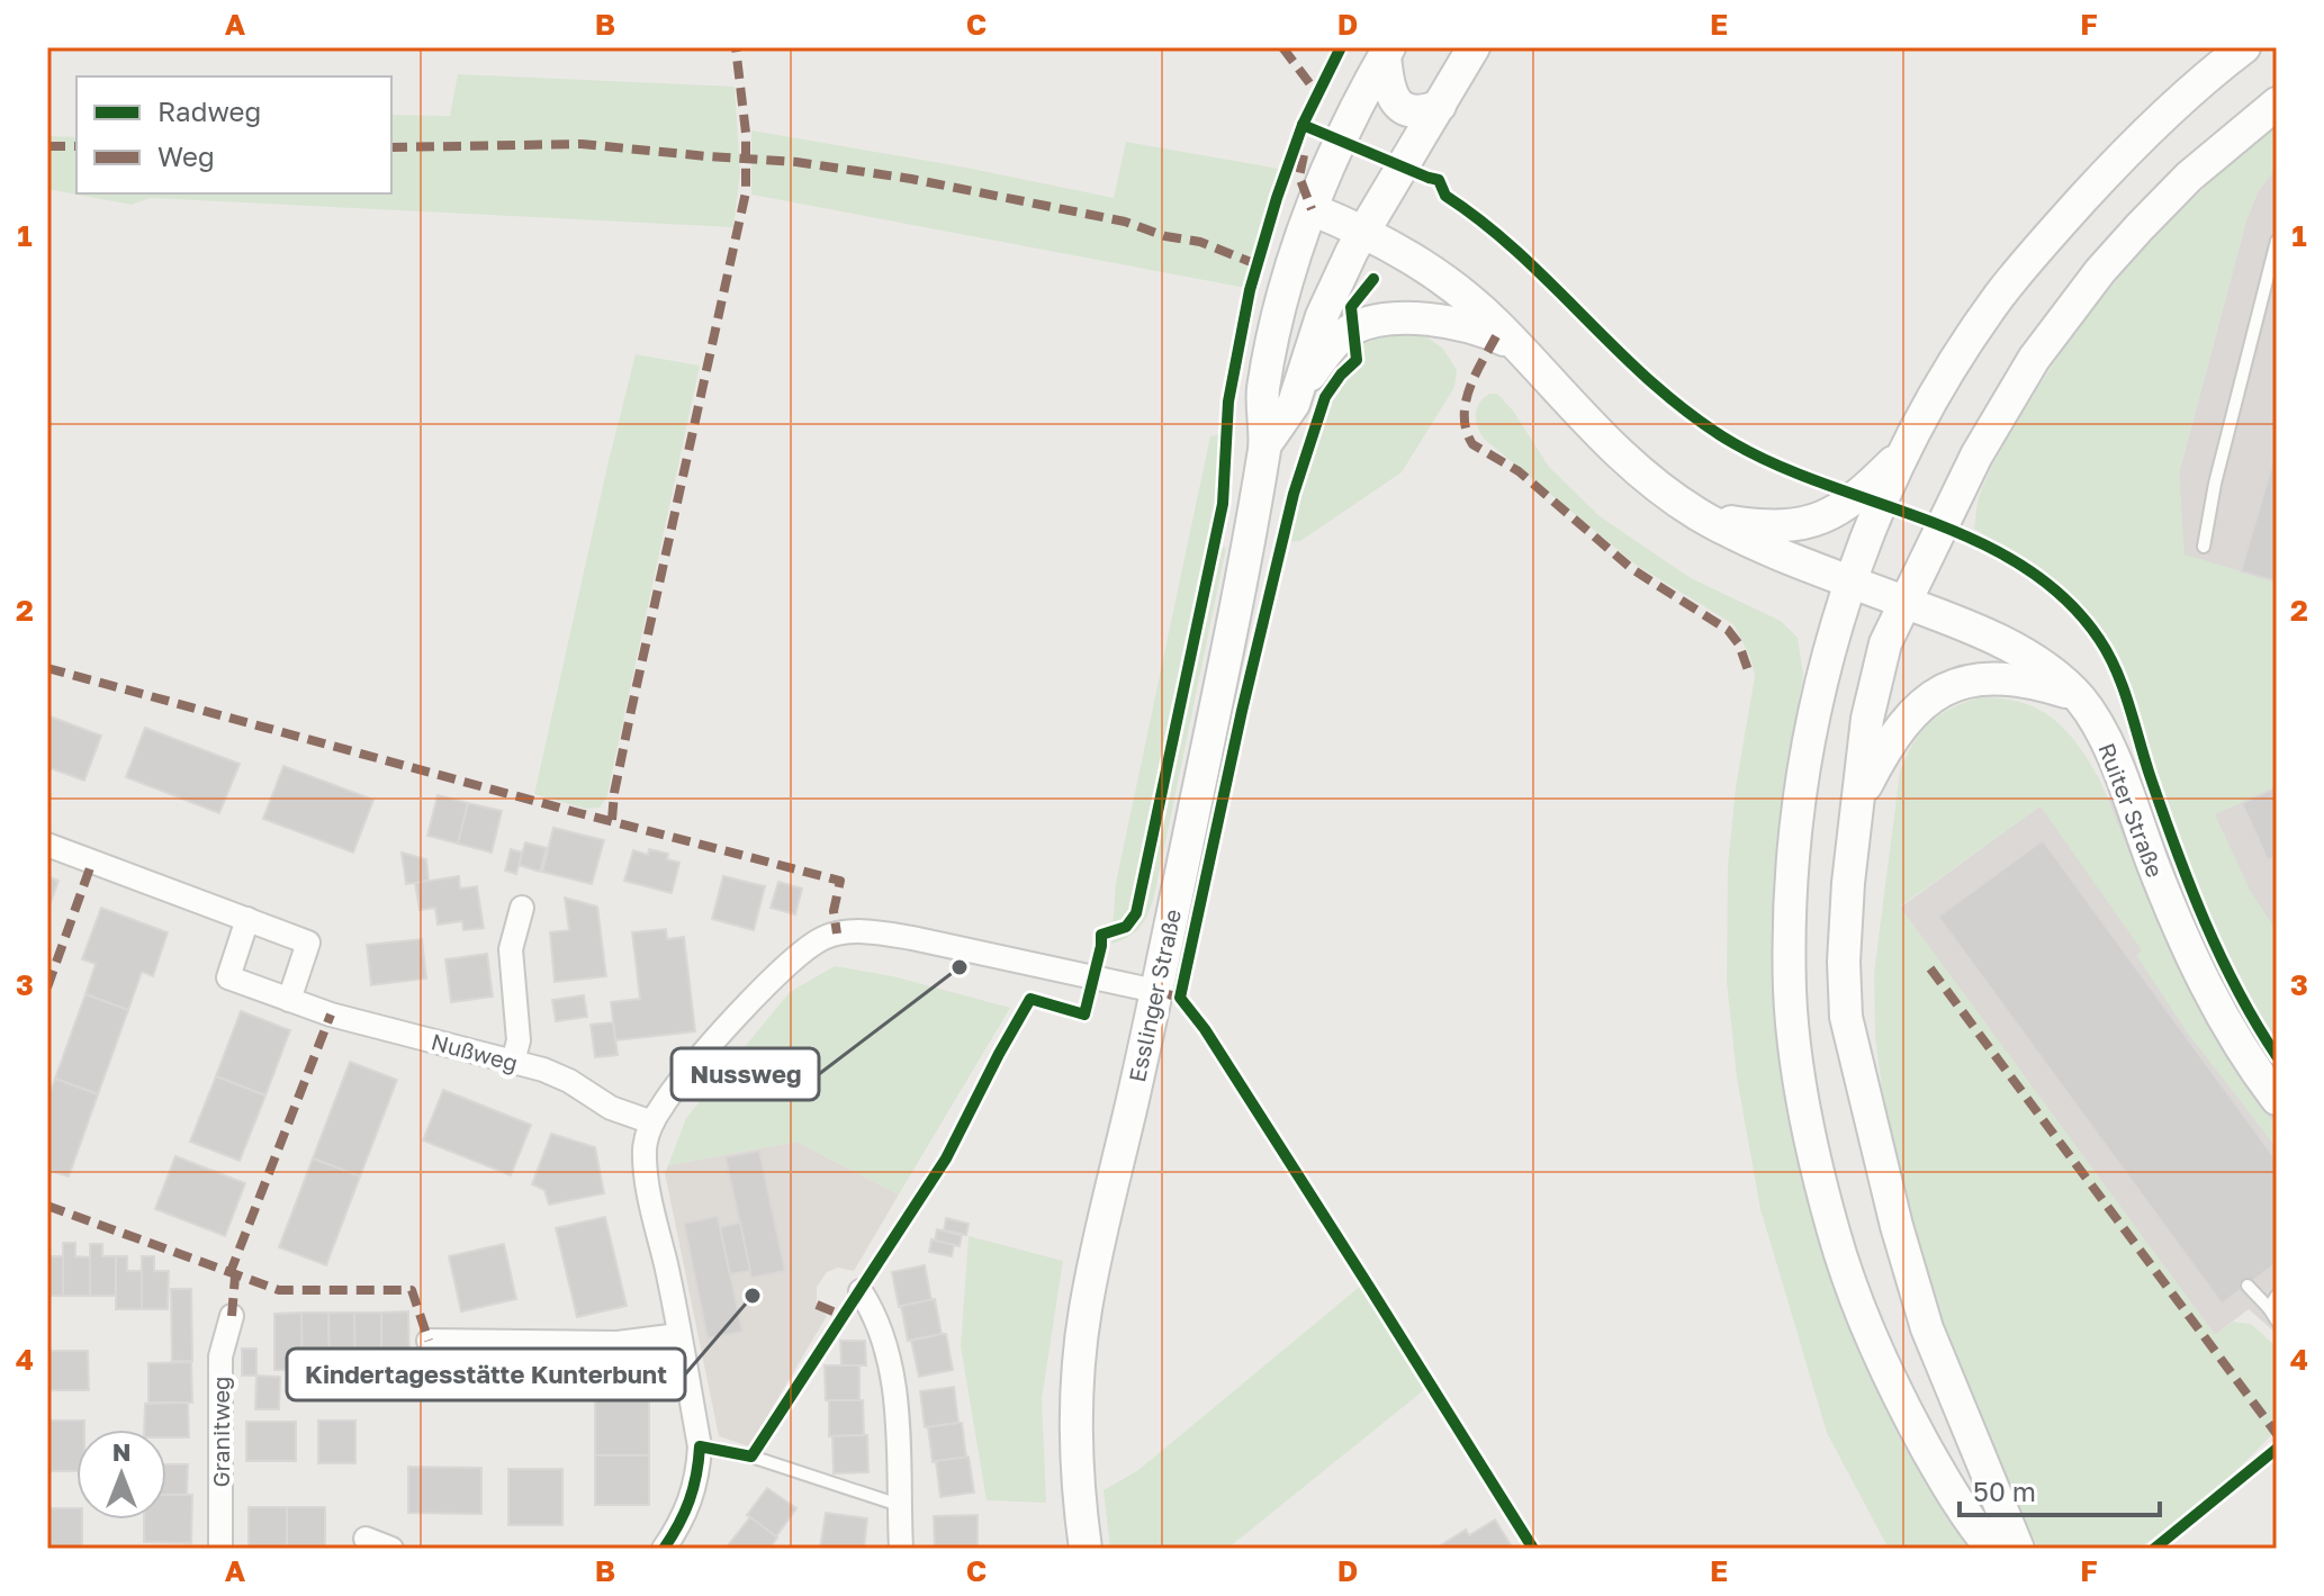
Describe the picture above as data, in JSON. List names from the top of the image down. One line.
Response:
{"streets":{"main road":["Ruiter Straße","Esslinger Straße"],"street":["Nußweg","Granitweg"]},"crossings":[["Ruiter Straße","Esslinger Straße"]],"places":["Nussweg","Kindertagesstätte Kunterbunt"],"legend":["Radweg","Weg"],"scale_bar":"50 m","north":"top","grid":{"columns":["A","B","C","D","E","F"],"rows":["1","2","3","4"]}}
